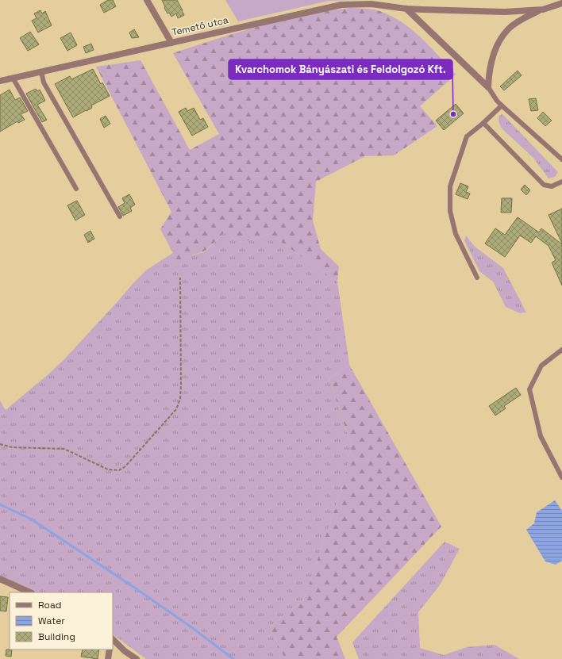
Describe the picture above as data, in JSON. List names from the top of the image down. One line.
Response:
{"streets":{"street":["Temető utca"]},"places":["Kvarchomok Bányászati és Feldolgozó Kft."],"legend":["Road","Water","Building"]}
